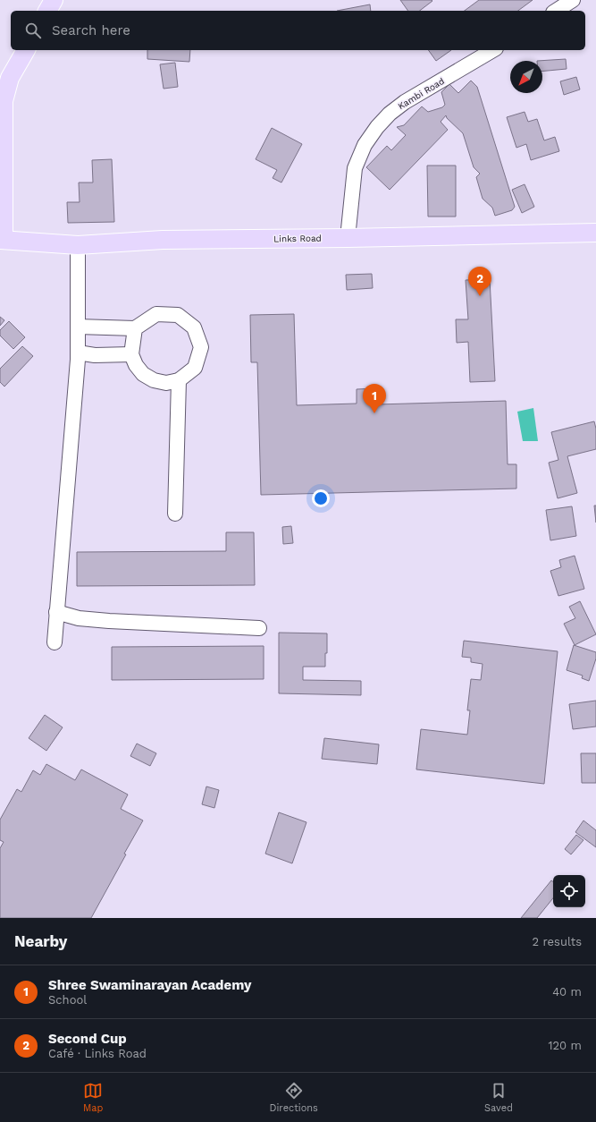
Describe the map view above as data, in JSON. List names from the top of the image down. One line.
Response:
{"streets":{"main road":["Links Road"],"street":["Kambi Road"]},"crossings":[["Kambi Road","Links Road"]],"north":"bottom left","page":{"search":"Search here","pins":["2","1"],"heading":["Nearby","2 results"],"list":[{"mark":"1","name":"Shree Swaminarayan Academy","note":"School","value":"40 m"},{"mark":"2","name":"Second Cup","note":"Café · Links Road","value":"120 m"}],"nav":["Map","Directions","Saved"]}}
